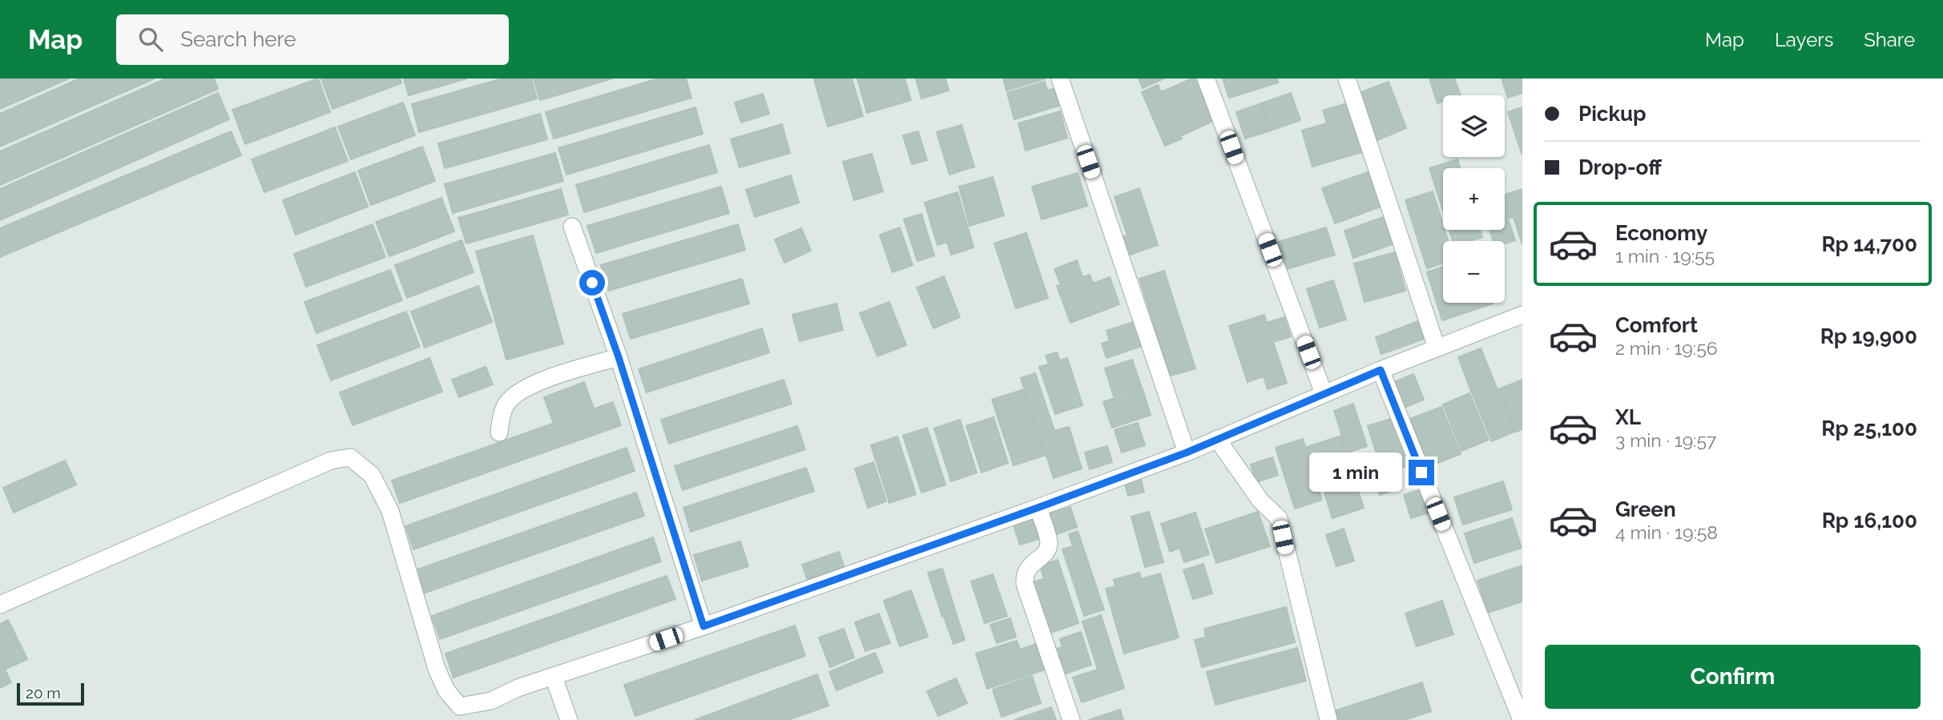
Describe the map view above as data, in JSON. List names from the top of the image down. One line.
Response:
{"scale_bar":"20 m","page":{"header":"Map","search":"Search here","nav":["Map","Layers","Share"],"banner":["Pickup","Drop-off"],"map_buttons":["+","−"],"list":[{"name":"Economy","note":"1 min · 19:55","value":"Rp 14,700"},{"name":"Comfort","note":"2 min · 19:56","value":"Rp 19,900"},{"name":"XL","note":"3 min · 19:57","value":"Rp 25,100"},{"name":"Green","note":"4 min · 19:58","value":"Rp 16,100"}],"bubble":"1 min","buttons":"Confirm","scale":"20 m"}}
